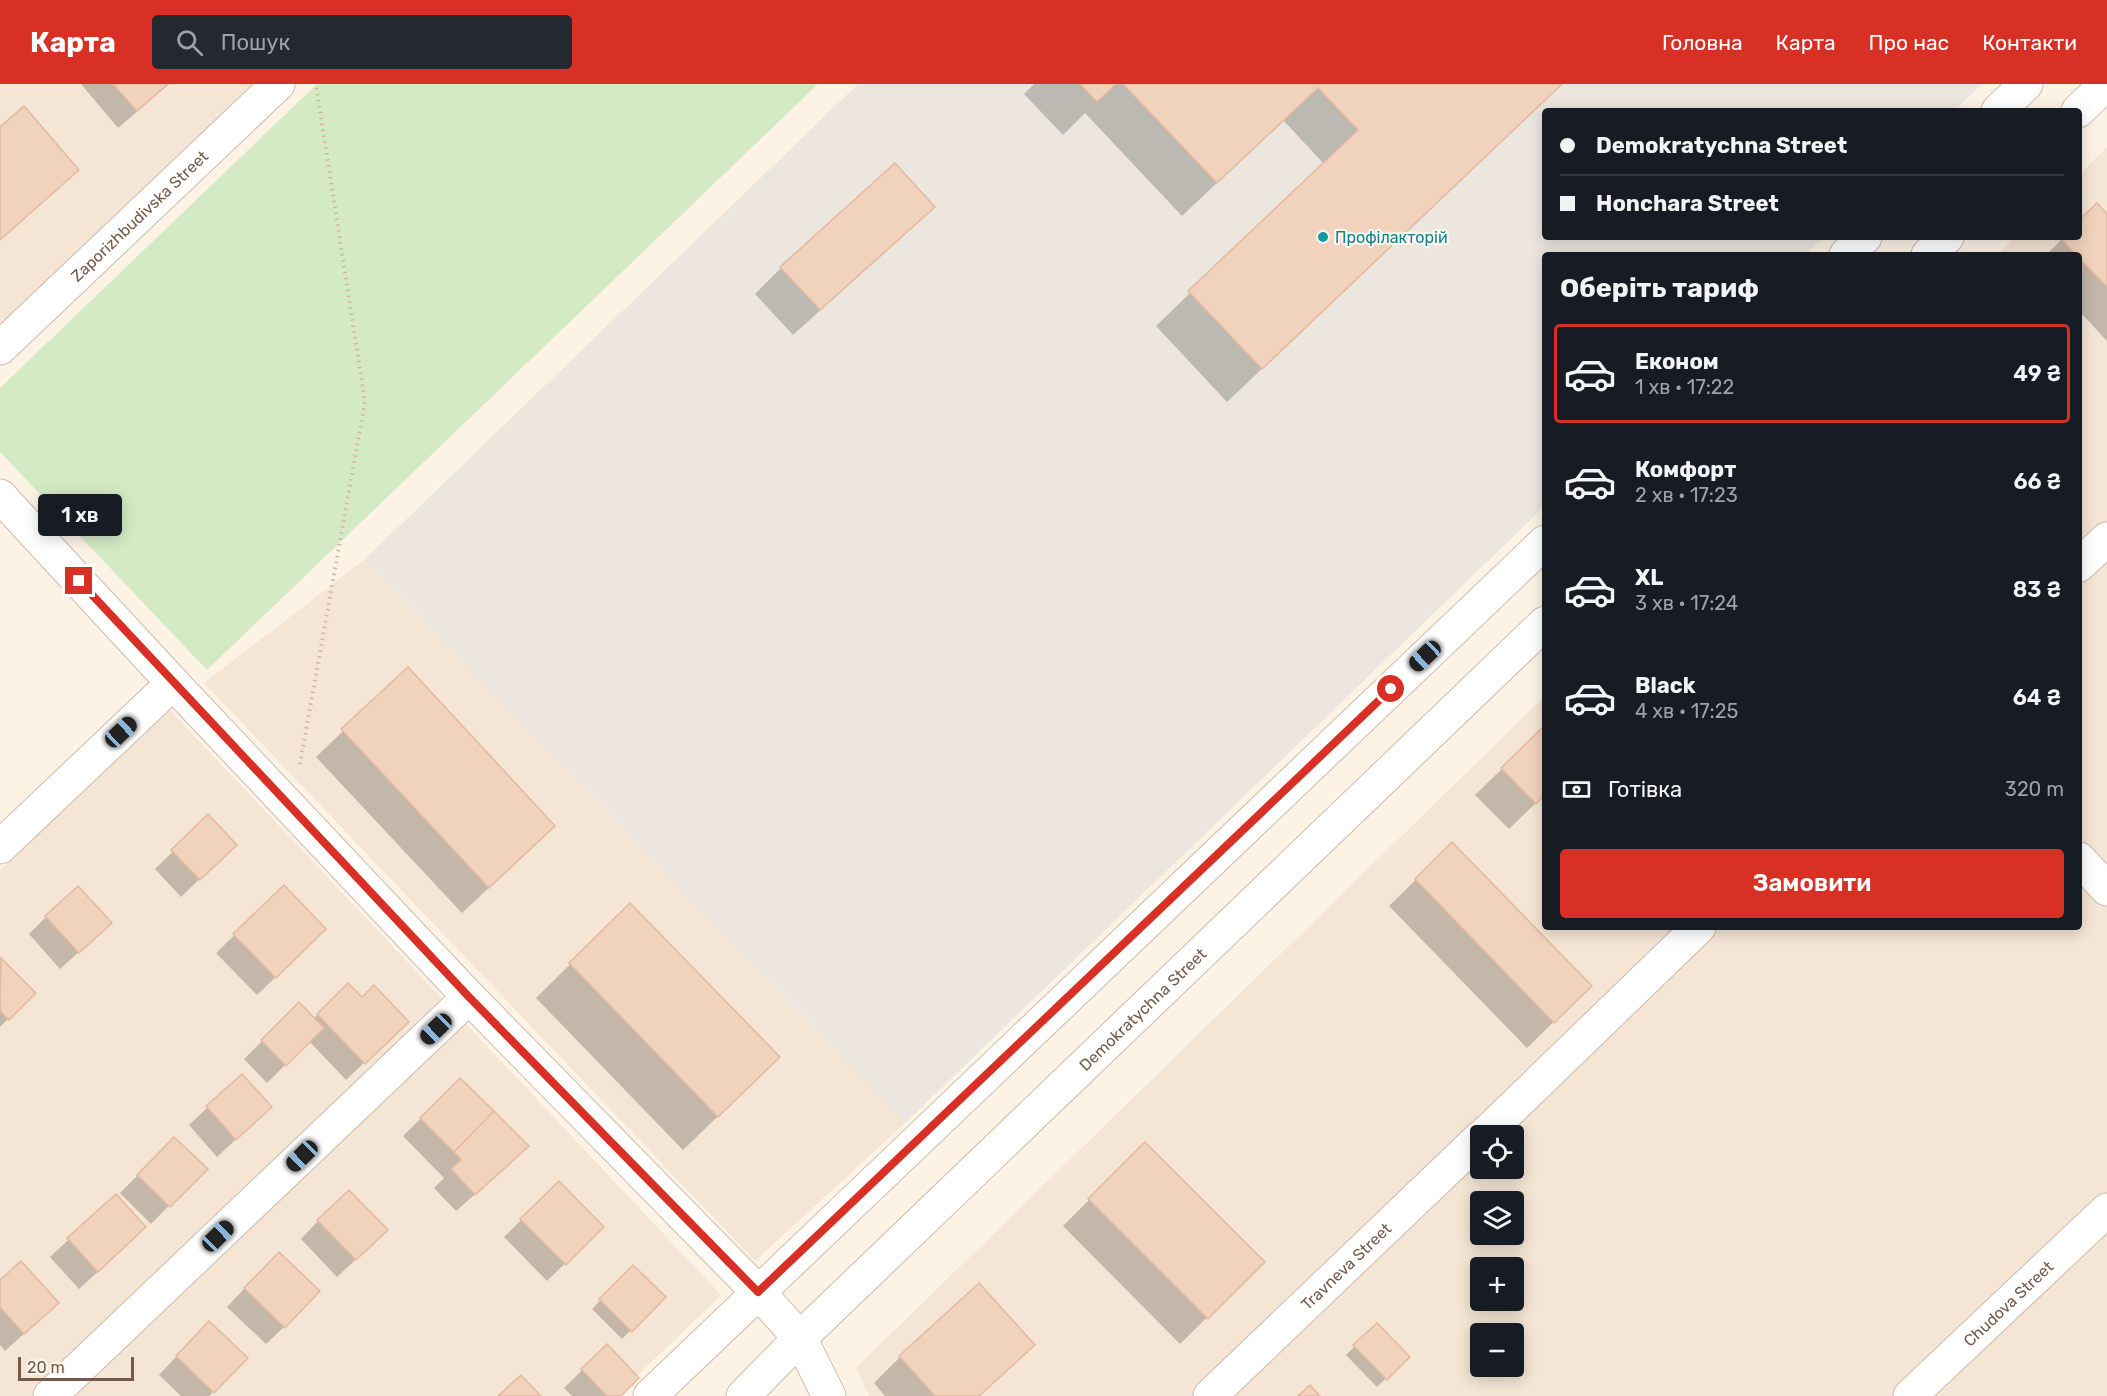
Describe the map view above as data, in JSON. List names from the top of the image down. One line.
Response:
{"streets":{"street":["Zaporizhbudivska Street","Demokratychna Street","Travneva Street","Chudova Street"]},"places":["Профілакторій"],"scale_bar":"20 m","page":{"header":"Карта","search":"Пошук","nav":["Головна","Карта","Про нас","Контакти"],"banner":["Demokratychna Street","Honchara Street"],"heading":"Оберіть тариф","list":[{"name":"Економ","note":"1 хв · 17:22","value":"49 ₴"},{"name":"Комфорт","note":"2 хв · 17:23","value":"66 ₴"},{"name":"XL","note":"3 хв · 17:24","value":"83 ₴"},{"name":"Black","note":"4 хв · 17:25","value":"64 ₴"}],"bubble":"1 хв","pay":["Готівка","320 m"],"buttons":"Замовити","map_buttons":["+","−"],"scale":"20 m"}}
